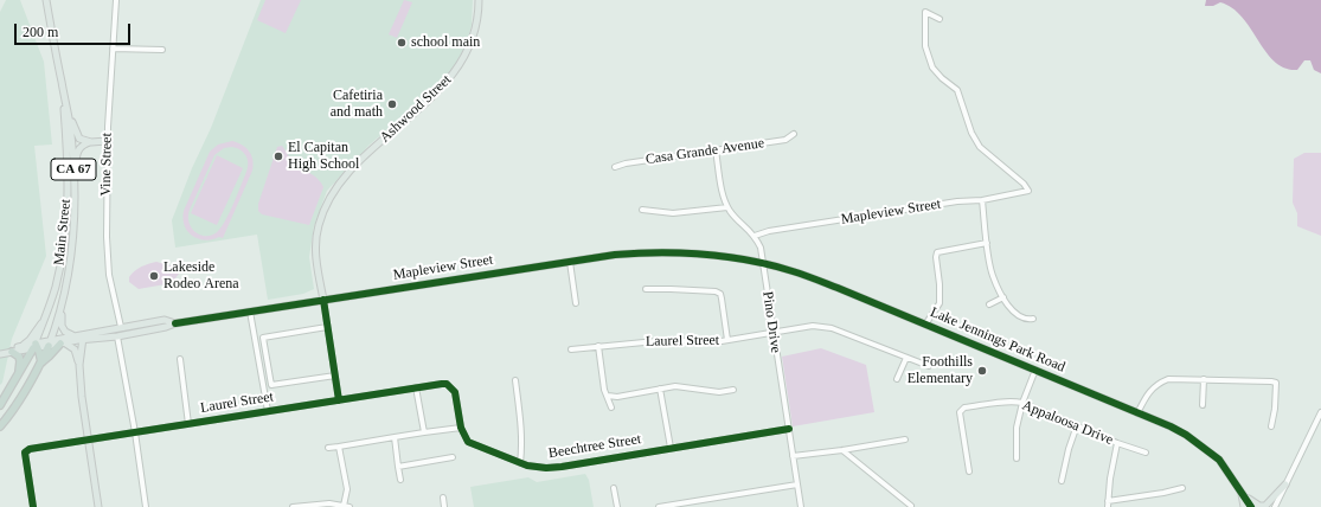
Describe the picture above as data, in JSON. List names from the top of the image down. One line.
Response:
{"streets":{"highway":["CA 67"],"main road":["Ashwood Street","Mapleview Street","Main Street","Lake Jennings Park Road"],"street":["Casa Grande Avenue","Vine Street","Pino Drive","Laurel Street","Appaloosa Drive","Beechtree Street"]},"crossings":[["Ashwood Street","Mapleview Street"],["Ashwood Street","Laurel Street"],["Vine Street","Mapleview Street"],["CA 67","Mapleview Street"],["CA 67","Main Street"],["Mapleview Street","Main Street"],["Mapleview Street","Pino Drive"],["Mapleview Street","Lake Jennings Park Road"],["Pino Drive","Lake Jennings Park Road"],["Pino Drive","Laurel Street"],["Pino Drive","Beechtree Street"],["Laurel Street","Beechtree Street"]],"places":["school main","Cafetiria and math","El Capitan High School","Lakeside Rodeo Arena","Foothills Elementary"],"scale_bar":"200 m"}
